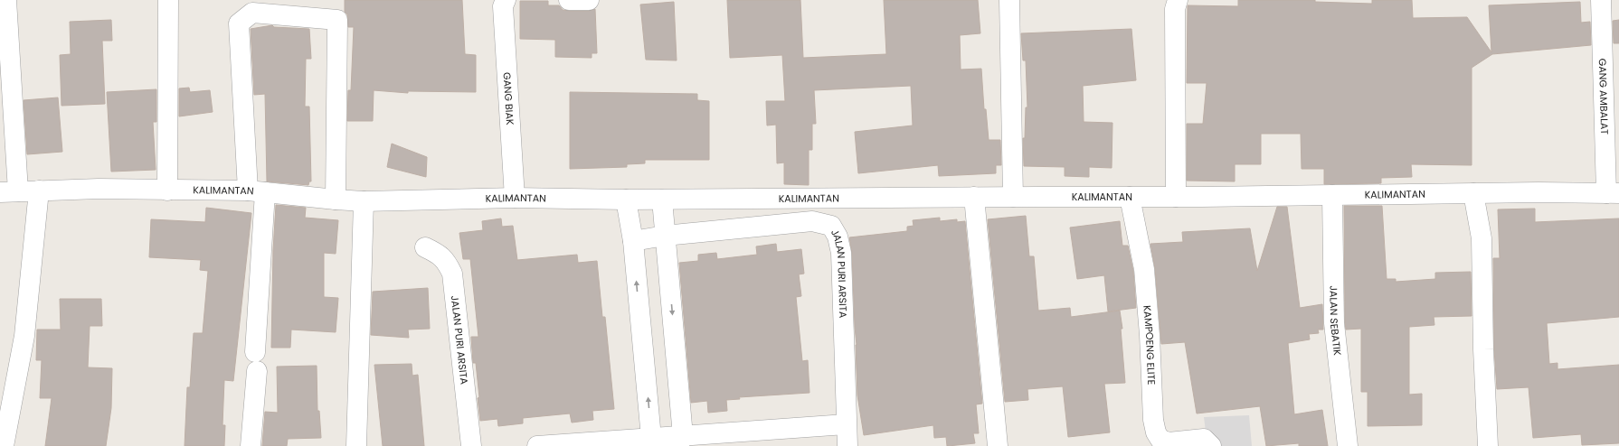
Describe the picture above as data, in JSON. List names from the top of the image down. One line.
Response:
{"streets":{"street":["GANG AMBALAT","GANG BIAK","KALIMANTAN","JALAN PURI ARSITA","JALAN SEBATIK","KAMPOENG ELITE"]},"crossings":[["GANG AMBALAT","KALIMANTAN"],["GANG BIAK","KALIMANTAN"],["KALIMANTAN","JALAN SEBATIK"],["KALIMANTAN","KAMPOENG ELITE"]]}
